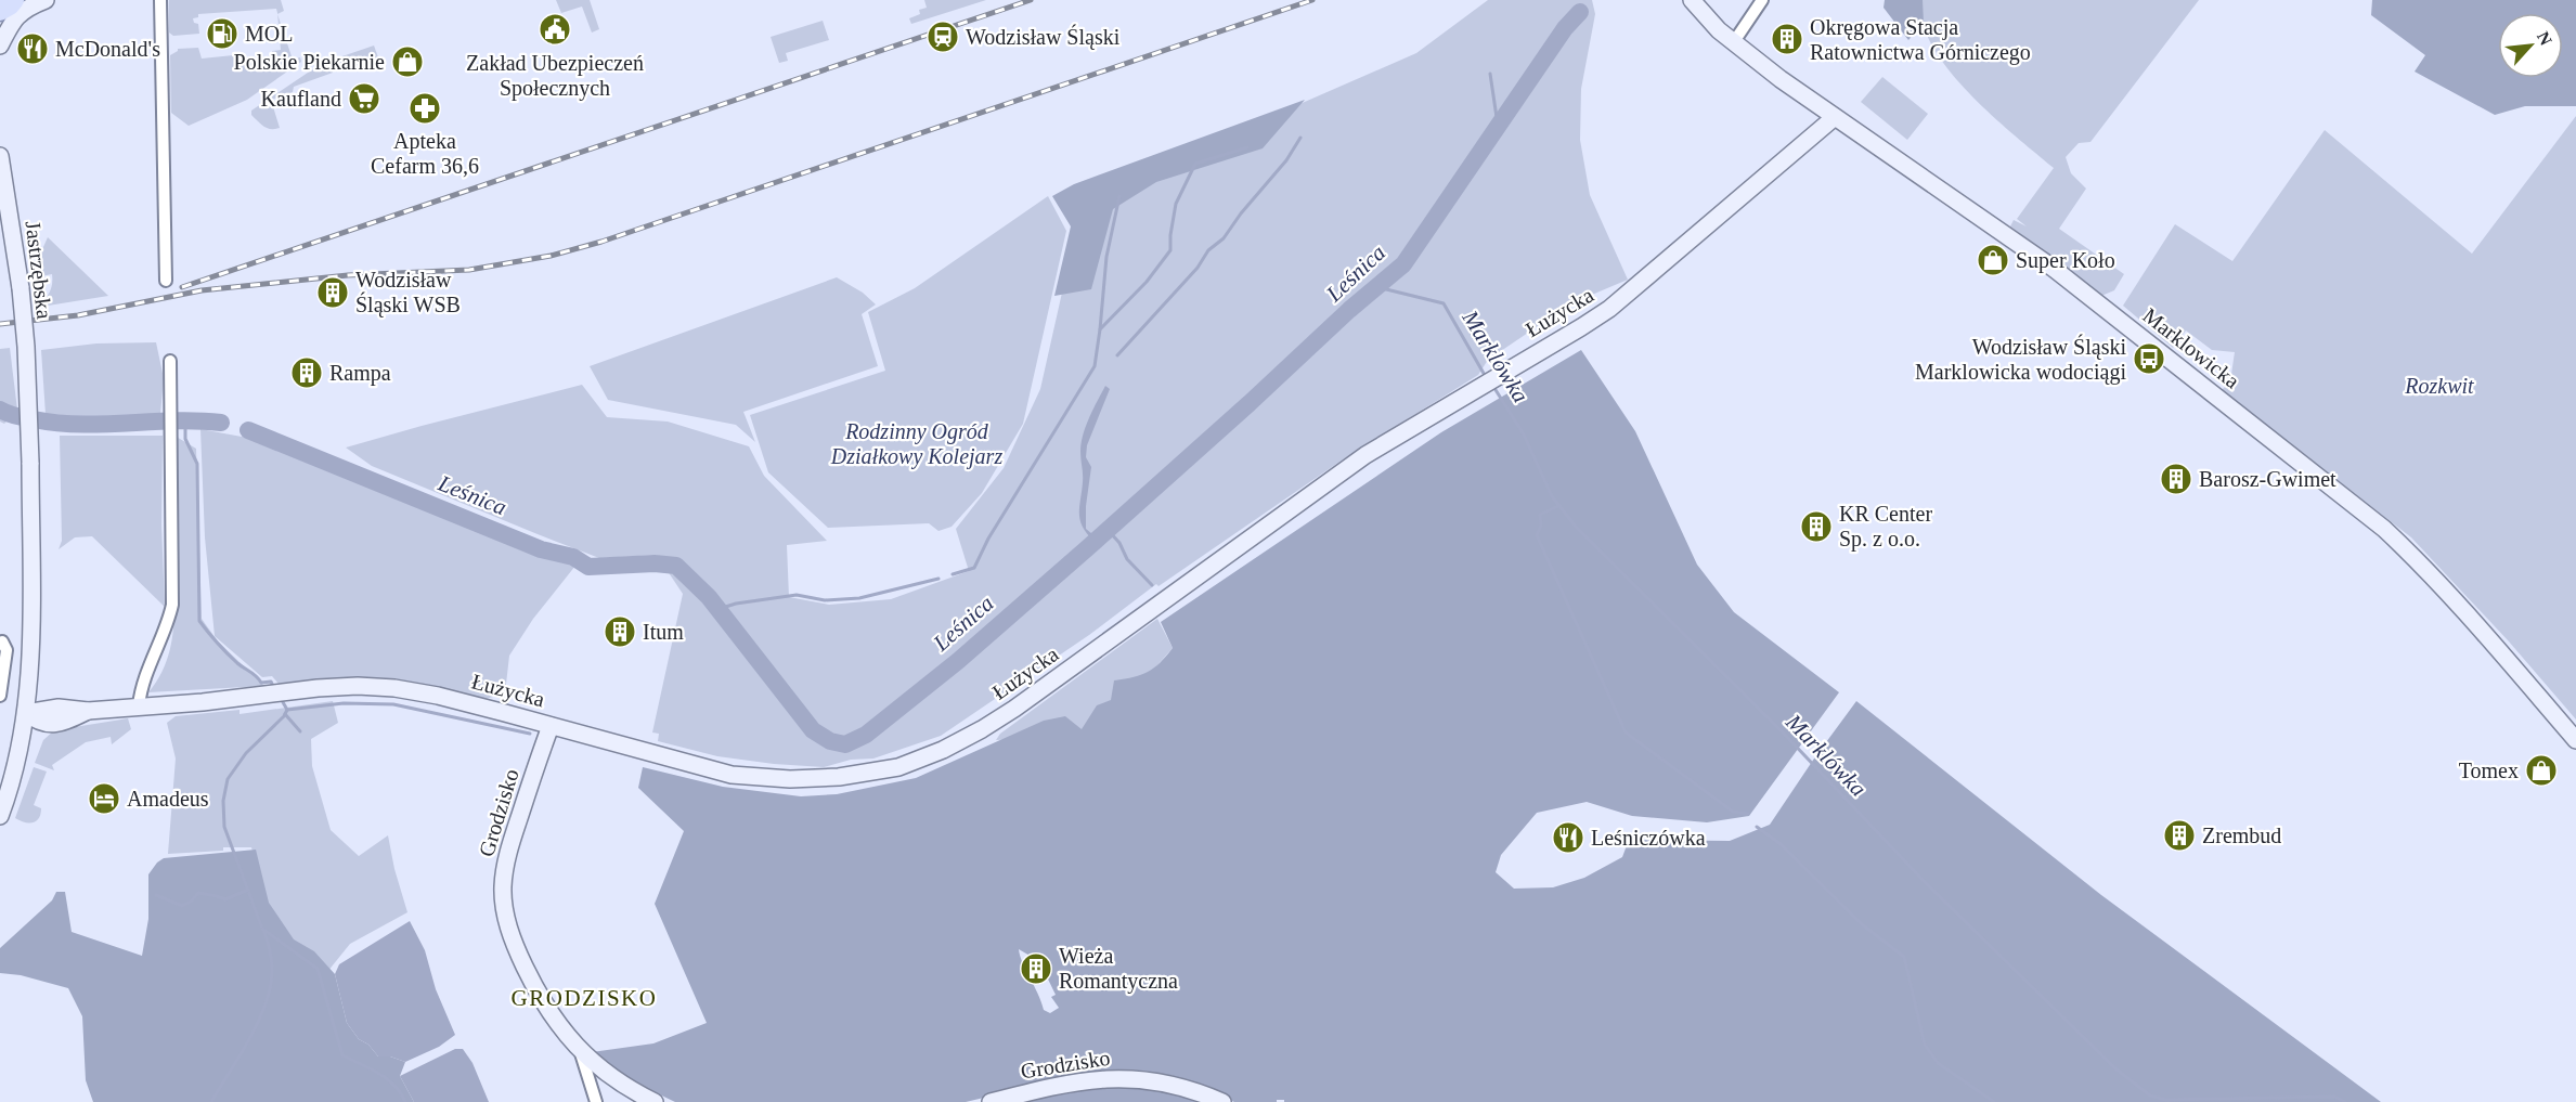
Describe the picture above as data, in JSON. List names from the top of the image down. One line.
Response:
{"streets":{"main road":["Jastrzębska","Łużycka","Marklowicka","Grodzisko"]},"crossings":[["Jastrzębska","Łużycka"],["Łużycka","Marklowicka"],["Łużycka","Grodzisko"]],"districts":["GRODZISKO"],"water":["Leśnica","Marklówka"],"parks":["Rozkwit","Rodzinny Ogród Działkowy Kolejarz"],"places":{"public building":["Zakład Ubezpieczeń Społecznych"],"fuel station":["MOL"],"station":["Wodzisław Śląski"],"building":["Okręgowa Stacja Ratownictwa Górniczego","Wodzisław Śląski WSB","Rampa","Barosz-Gwimet","KR Center Sp. z o.o.","Itum","Zrembud","Wieża Romantyczna"],"restaurant":["McDonald's","Leśniczówka"],"shop":["Polskie Piekarnie","Super Koło","Tomex"],"supermarket":["Kaufland"],"pharmacy":["Apteka Cefarm 36,6"],"bus stop":["Wodzisław Śląski Marklowicka wodociągi"],"hotel":["Amadeus"]},"north":"top right"}
